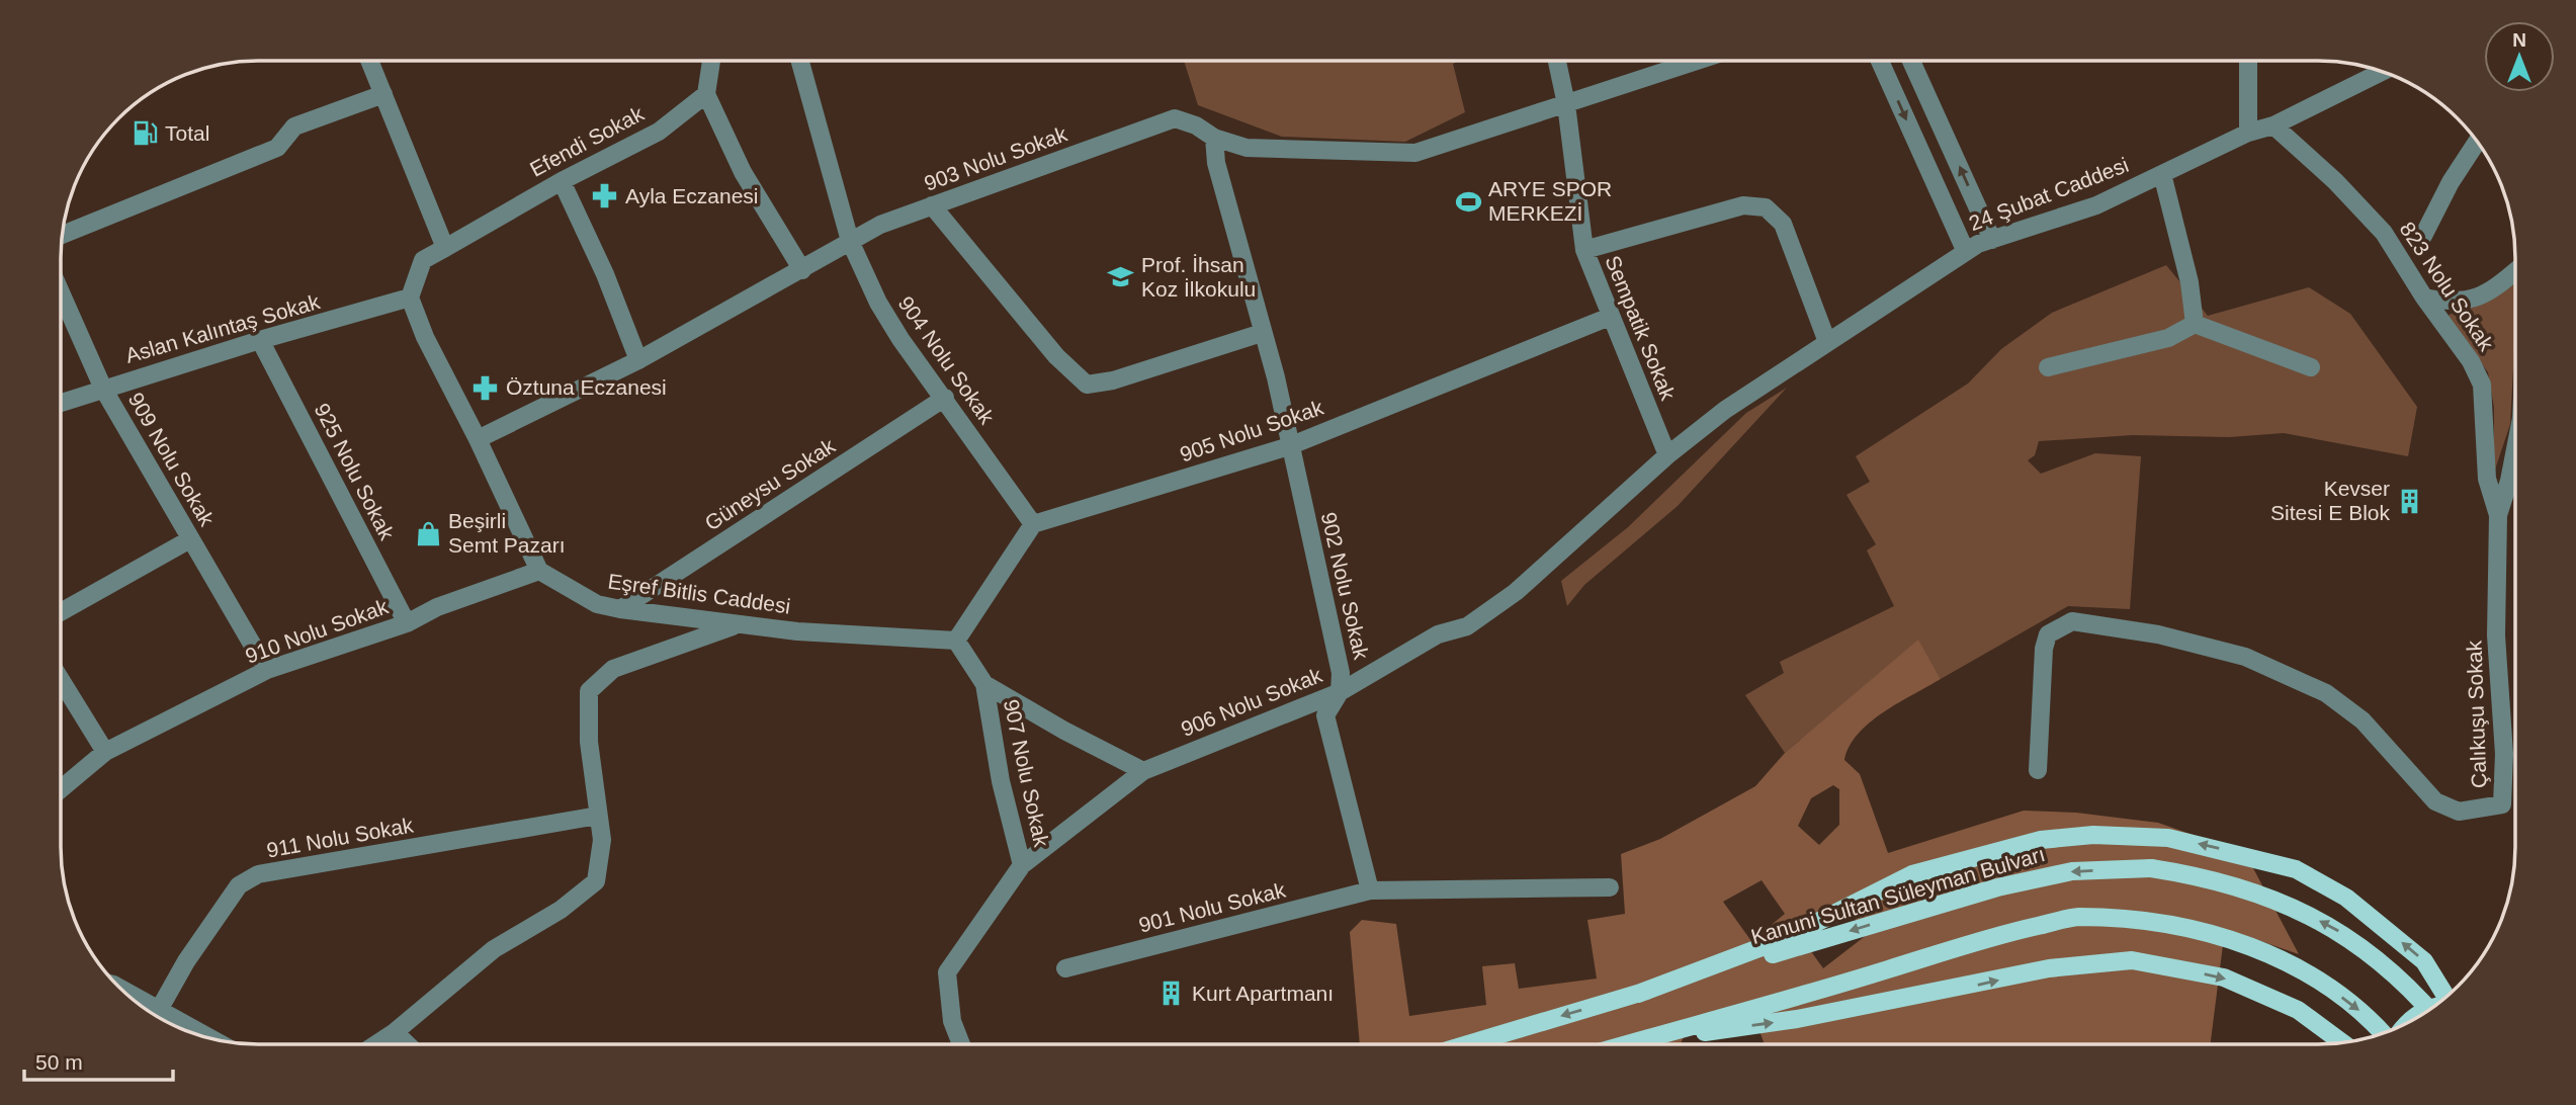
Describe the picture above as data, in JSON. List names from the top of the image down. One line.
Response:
{"streets":{"main road":["Kanuni Sultan Süleyman Bulvarı"],"street":["Efendi Sokak","903 Nolu Sokak","24 Şubat Caddesi","823 Nolu Sokak","Sempatik Sokak","Aslan Kalıntaş Sokak","904 Nolu Sokak","905 Nolu Sokak","909 Nolu Sokak","925 Nolu Sokak","Güneysu Sokak","902 Nolu Sokak","Eşref Bitlis Caddesi","910 Nolu Sokak","906 Nolu Sokak","Çalıkuşu Sokak","907 Nolu Sokak","911 Nolu Sokak","901 Nolu Sokak"]},"crossings":[["903 Nolu Sokak","Sempatik Sokak"],["903 Nolu Sokak","904 Nolu Sokak"],["903 Nolu Sokak","902 Nolu Sokak"],["24 Şubat Caddesi","823 Nolu Sokak"],["24 Şubat Caddesi","Sempatik Sokak"],["24 Şubat Caddesi","906 Nolu Sokak"],["823 Nolu Sokak","Çalıkuşu Sokak"],["Sempatik Sokak","905 Nolu Sokak"],["Sempatik Sokak","906 Nolu Sokak"],["Aslan Kalıntaş Sokak","909 Nolu Sokak"],["Aslan Kalıntaş Sokak","925 Nolu Sokak"],["904 Nolu Sokak","905 Nolu Sokak"],["904 Nolu Sokak","Güneysu Sokak"],["905 Nolu Sokak","902 Nolu Sokak"],["909 Nolu Sokak","910 Nolu Sokak"],["925 Nolu Sokak","910 Nolu Sokak"],["Güneysu Sokak","Eşref Bitlis Caddesi"],["902 Nolu Sokak","906 Nolu Sokak"],["902 Nolu Sokak","901 Nolu Sokak"],["Eşref Bitlis Caddesi","910 Nolu Sokak"],["906 Nolu Sokak","907 Nolu Sokak"]],"places":{"fuel station":["Total"],"pharmacy":["Ayla Eczanesi","Öztuna Eczanesi"],"sports":["ARYE SPOR MERKEZİ"],"school or university":["Prof. İhsan Koz İlkokulu"],"building":["Kevser Sitesi E Blok","Kurt Apartmanı"],"shop":["Beşirli Semt Pazarı"]},"scale_bar":"50 m","north":"top"}
